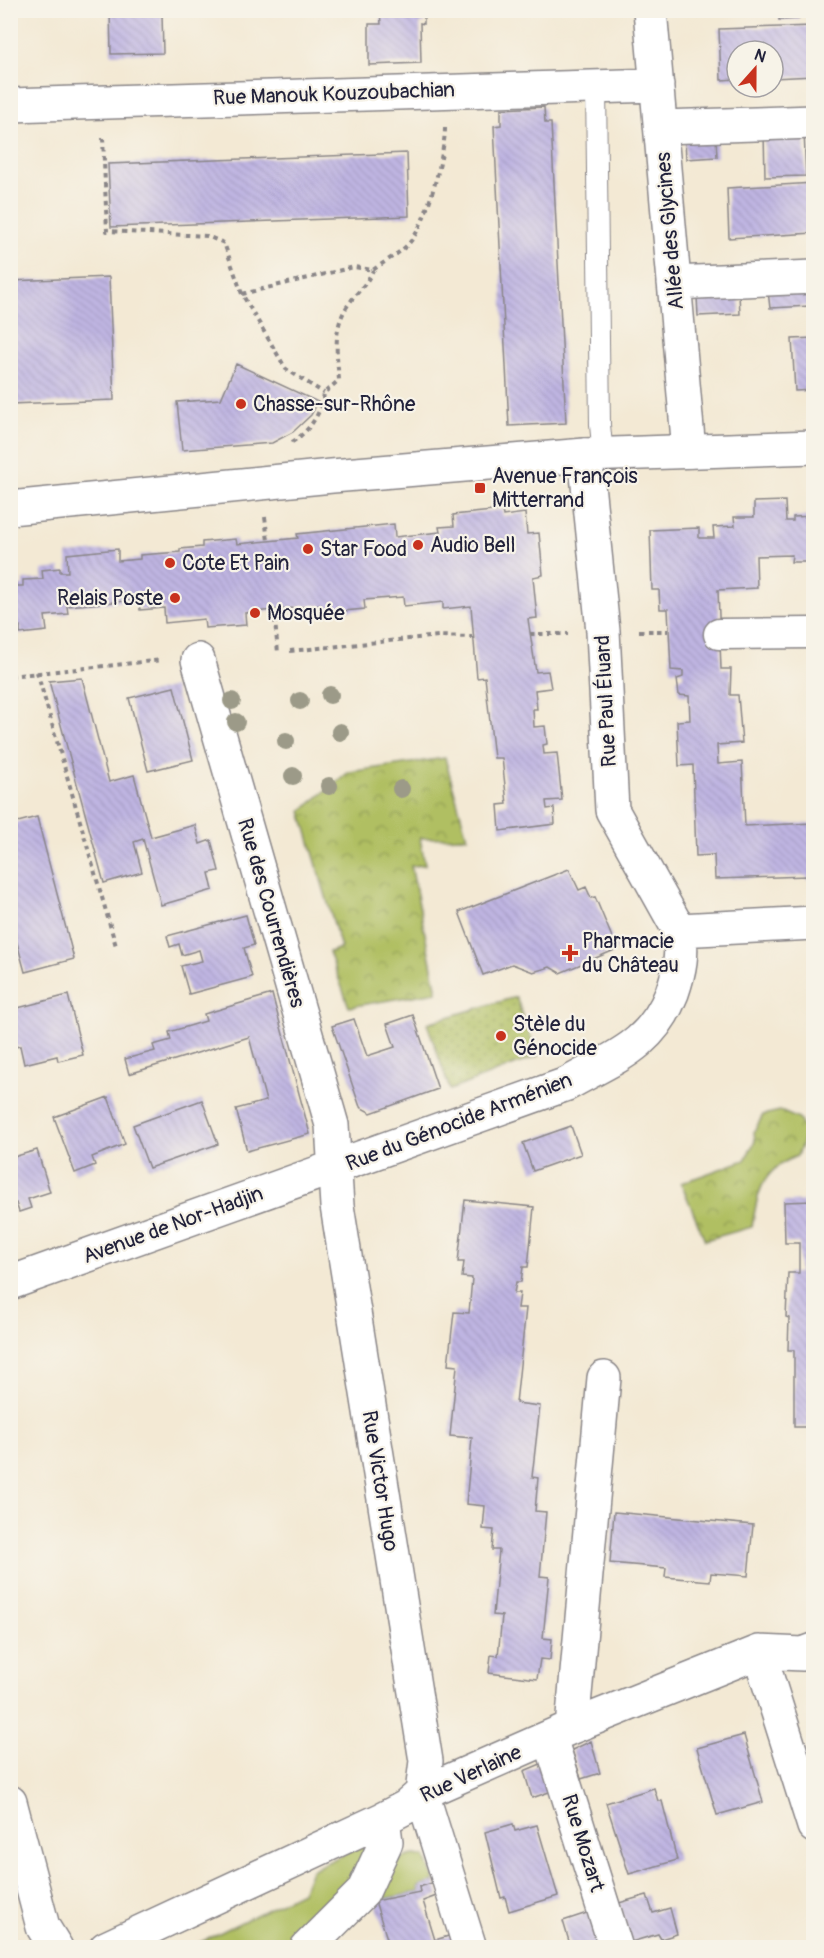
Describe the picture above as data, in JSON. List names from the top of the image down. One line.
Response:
{"streets":{"street":["Rue Manouk Kouzoubachian","Allée des Glycines","Rue Paul Éluard","Rue des Courrendières","Rue du Génocide Arménien","Avenue de Nor-Hadjin","Rue Victor Hugo","Rue Verlaine","Rue Mozart"]},"crossings":[["Rue Manouk Kouzoubachian","Allée des Glycines"],["Rue Paul Éluard","Rue du Génocide Arménien"],["Rue des Courrendières","Rue du Génocide Arménien"],["Rue des Courrendières","Avenue de Nor-Hadjin"],["Rue des Courrendières","Rue Victor Hugo"],["Rue du Génocide Arménien","Avenue de Nor-Hadjin"],["Rue du Génocide Arménien","Rue Victor Hugo"],["Avenue de Nor-Hadjin","Rue Victor Hugo"],["Rue Victor Hugo","Rue Verlaine"],["Rue Verlaine","Rue Mozart"]],"places":{"other":["Chasse-sur-Rhône","Audio Bell","Star Food","Cote Et Pain","Relais Poste","Mosquée","Stèle du Génocide"],"transit":["Avenue François Mitterrand"],"health":["Pharmacie du Château"]},"north":"top"}
